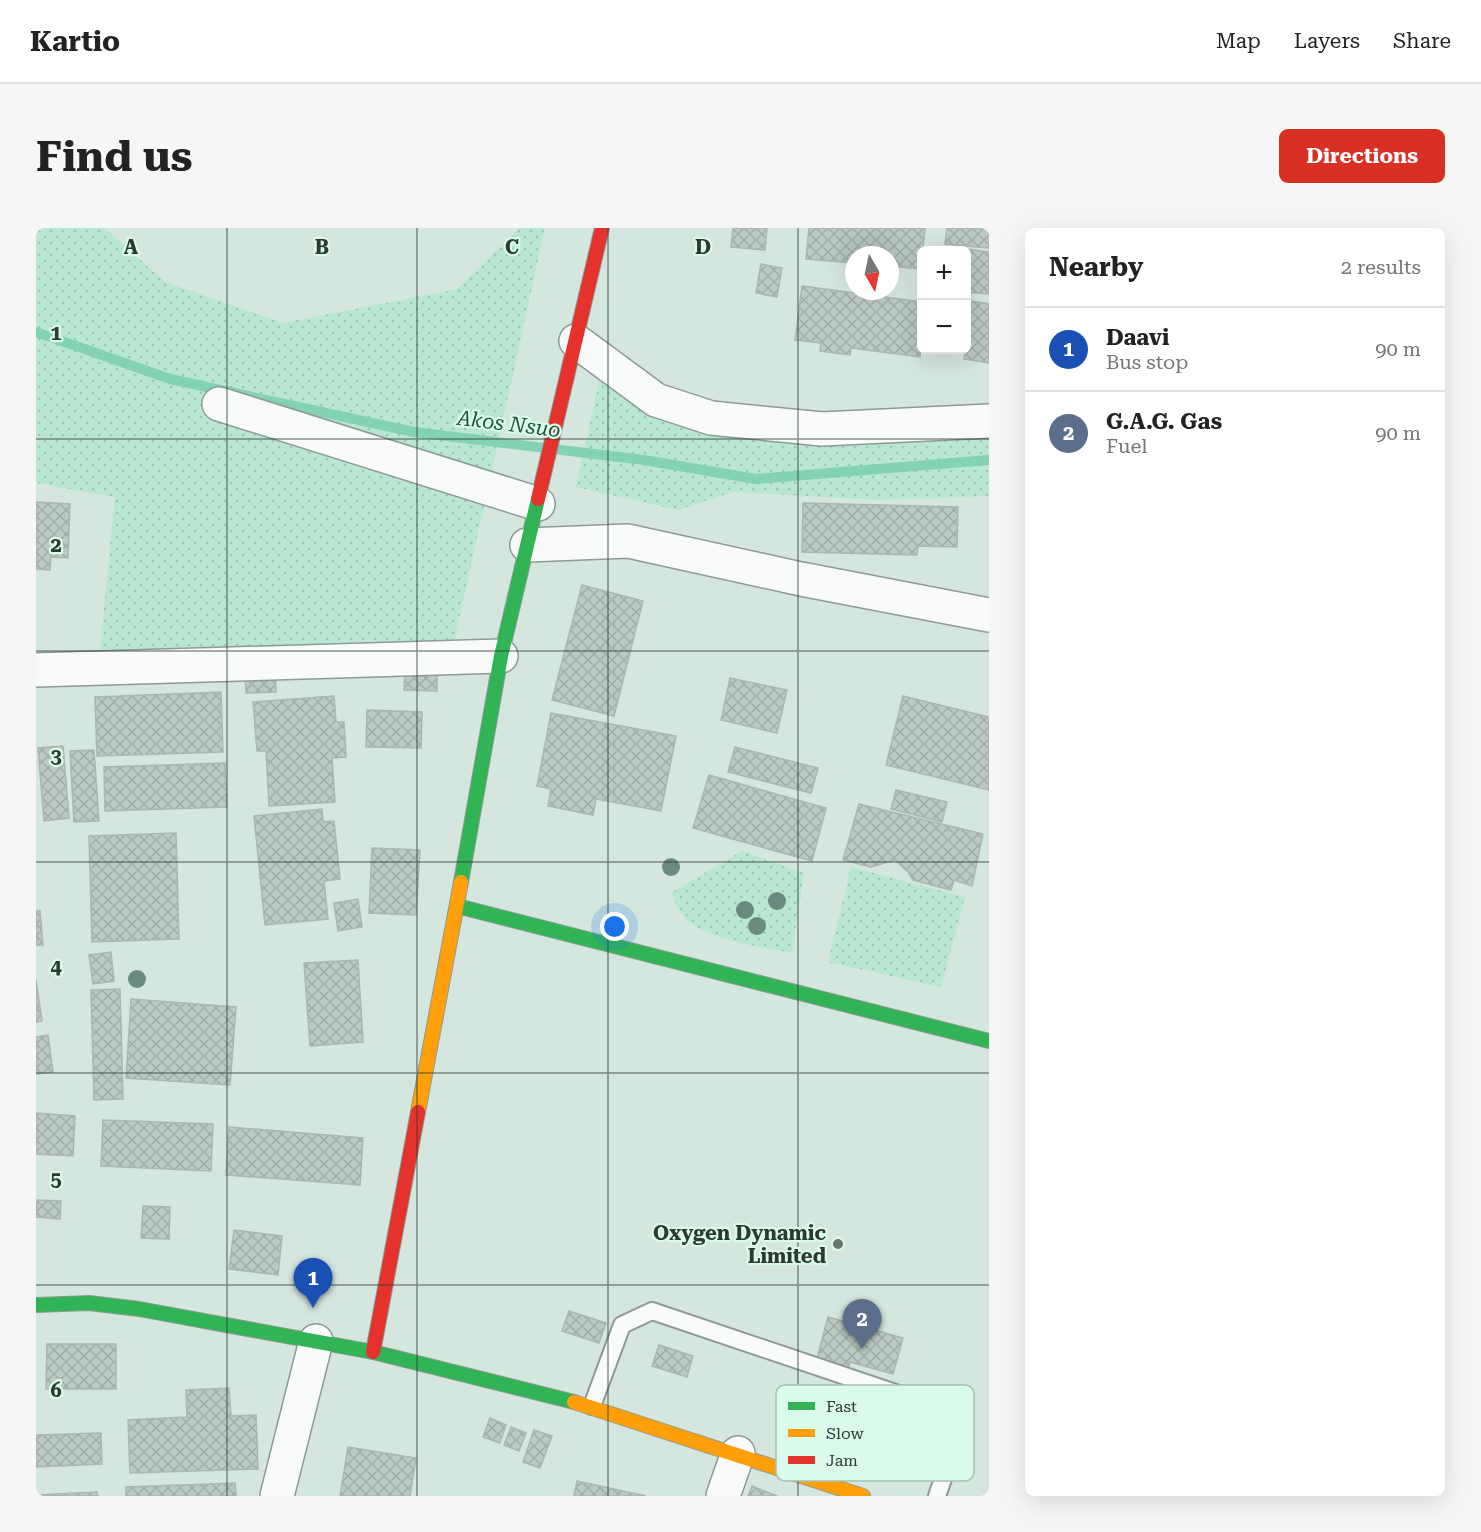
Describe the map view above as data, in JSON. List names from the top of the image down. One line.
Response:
{"water":["Akos Nsuo"],"places":["Oxygen Dynamic Limited"],"legend":["Fast","Slow","Jam"],"north":"bottom","page":{"header":"Kartio","nav":["Map","Layers","Share"],"buttons":"Directions","title":"Find us","heading":["Nearby","2 results"],"map_buttons":["+","−"],"list":[{"mark":"1","name":"Daavi","note":"Bus stop","value":"90 m"},{"mark":"2","name":"G.A.G. Gas","note":"Fuel","value":"90 m"}],"pins":["1","2"]},"grid":{"columns":["A","B","C","D"],"rows":["1","2","3","4","5","6"]}}
